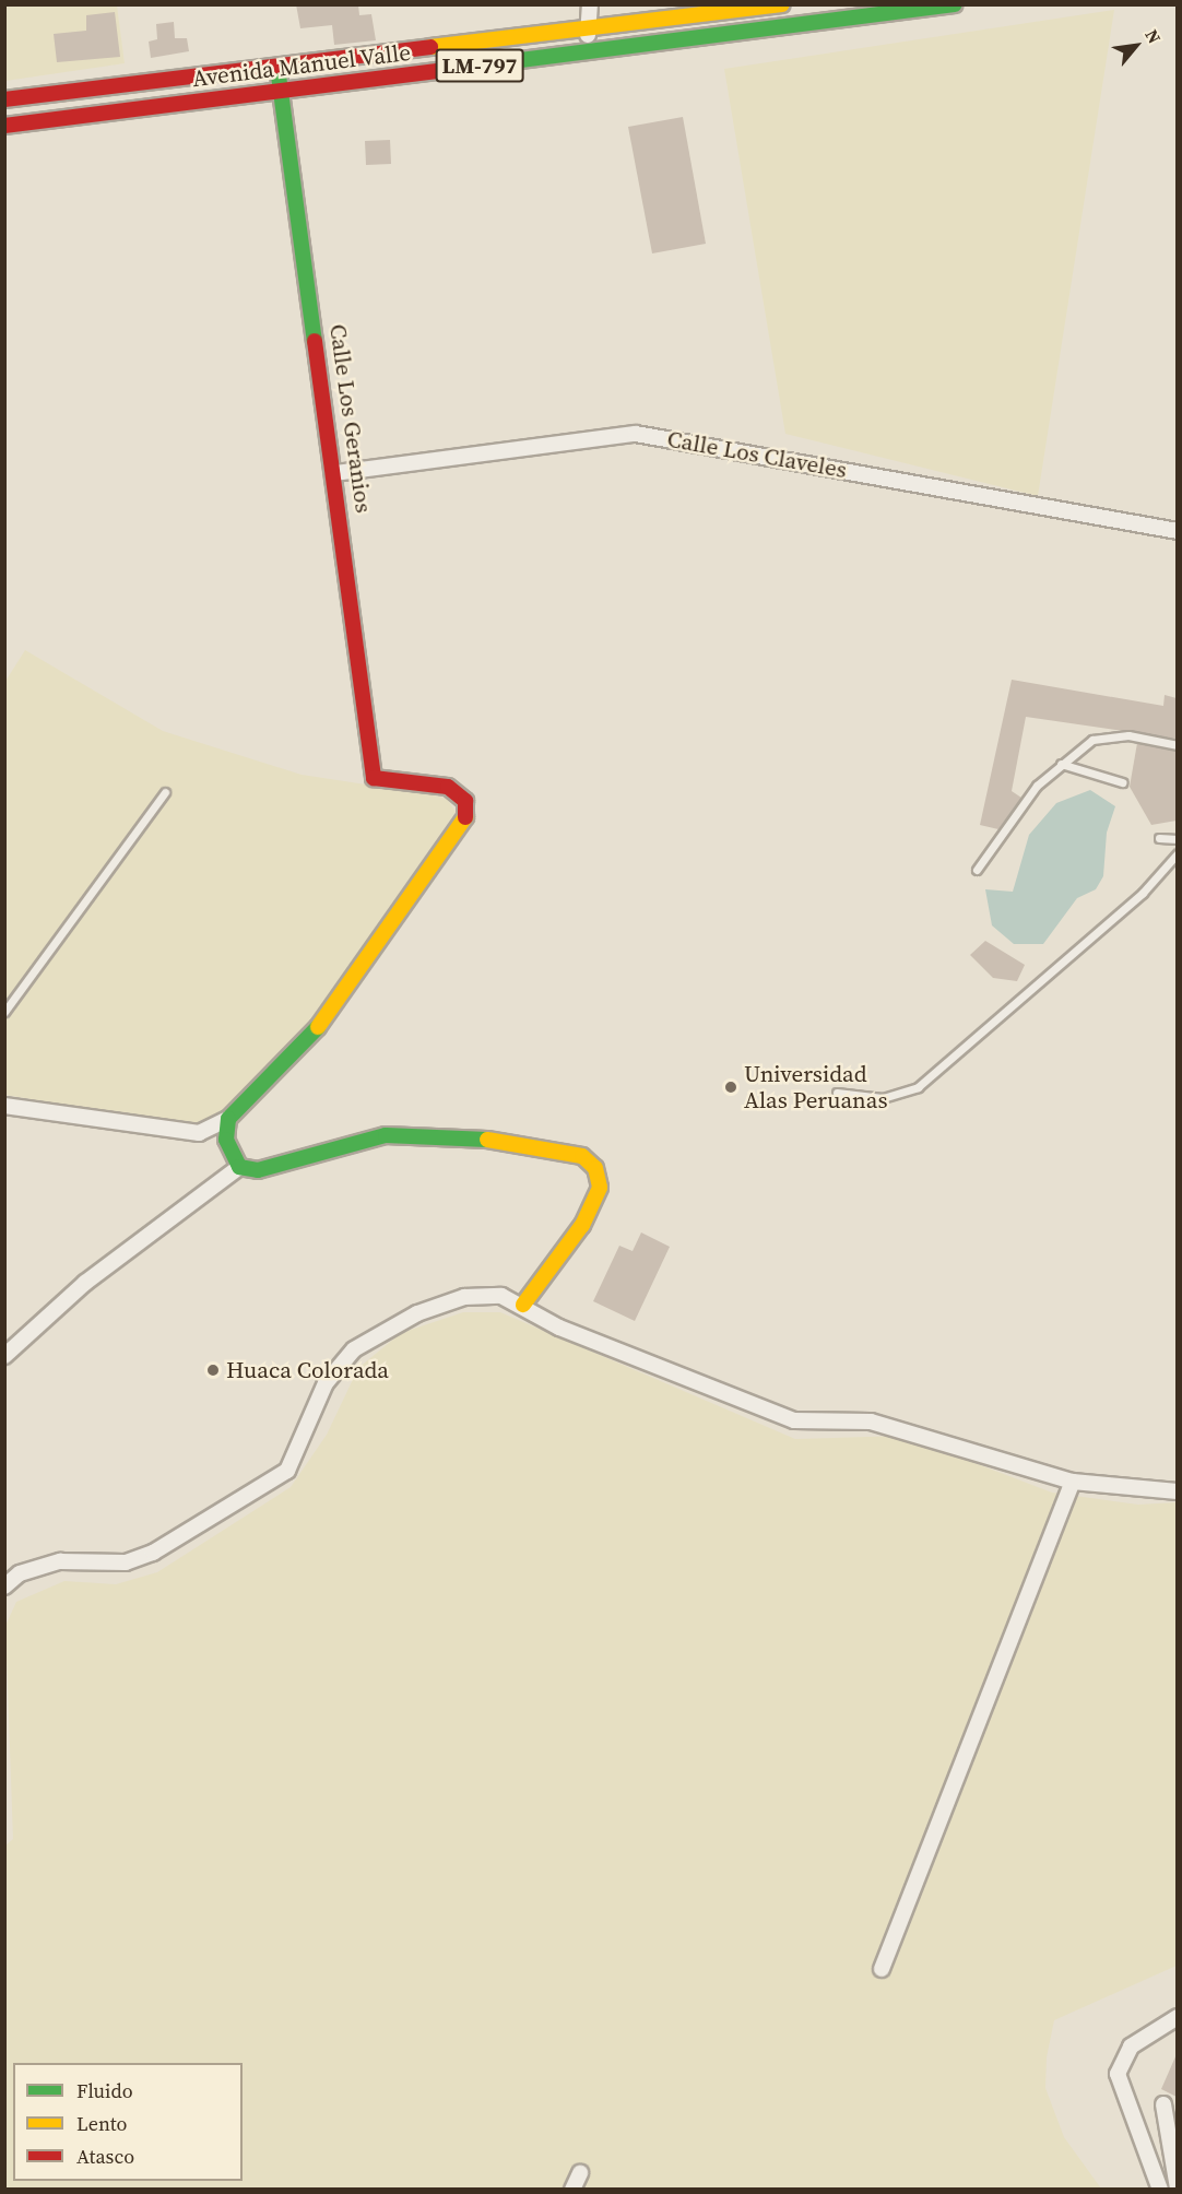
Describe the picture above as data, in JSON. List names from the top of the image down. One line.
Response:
{"streets":{"street":["Avenida Manuel Valle","LM-797","Calle Los Geranios","Calle Los Claveles"]},"crossings":[["Avenida Manuel Valle","Calle Los Geranios"],["Calle Los Geranios","Calle Los Claveles"]],"places":["Universidad Alas Peruanas","Huaca Colorada"],"legend":["Fluido","Lento","Atasco"],"north":"top right"}
